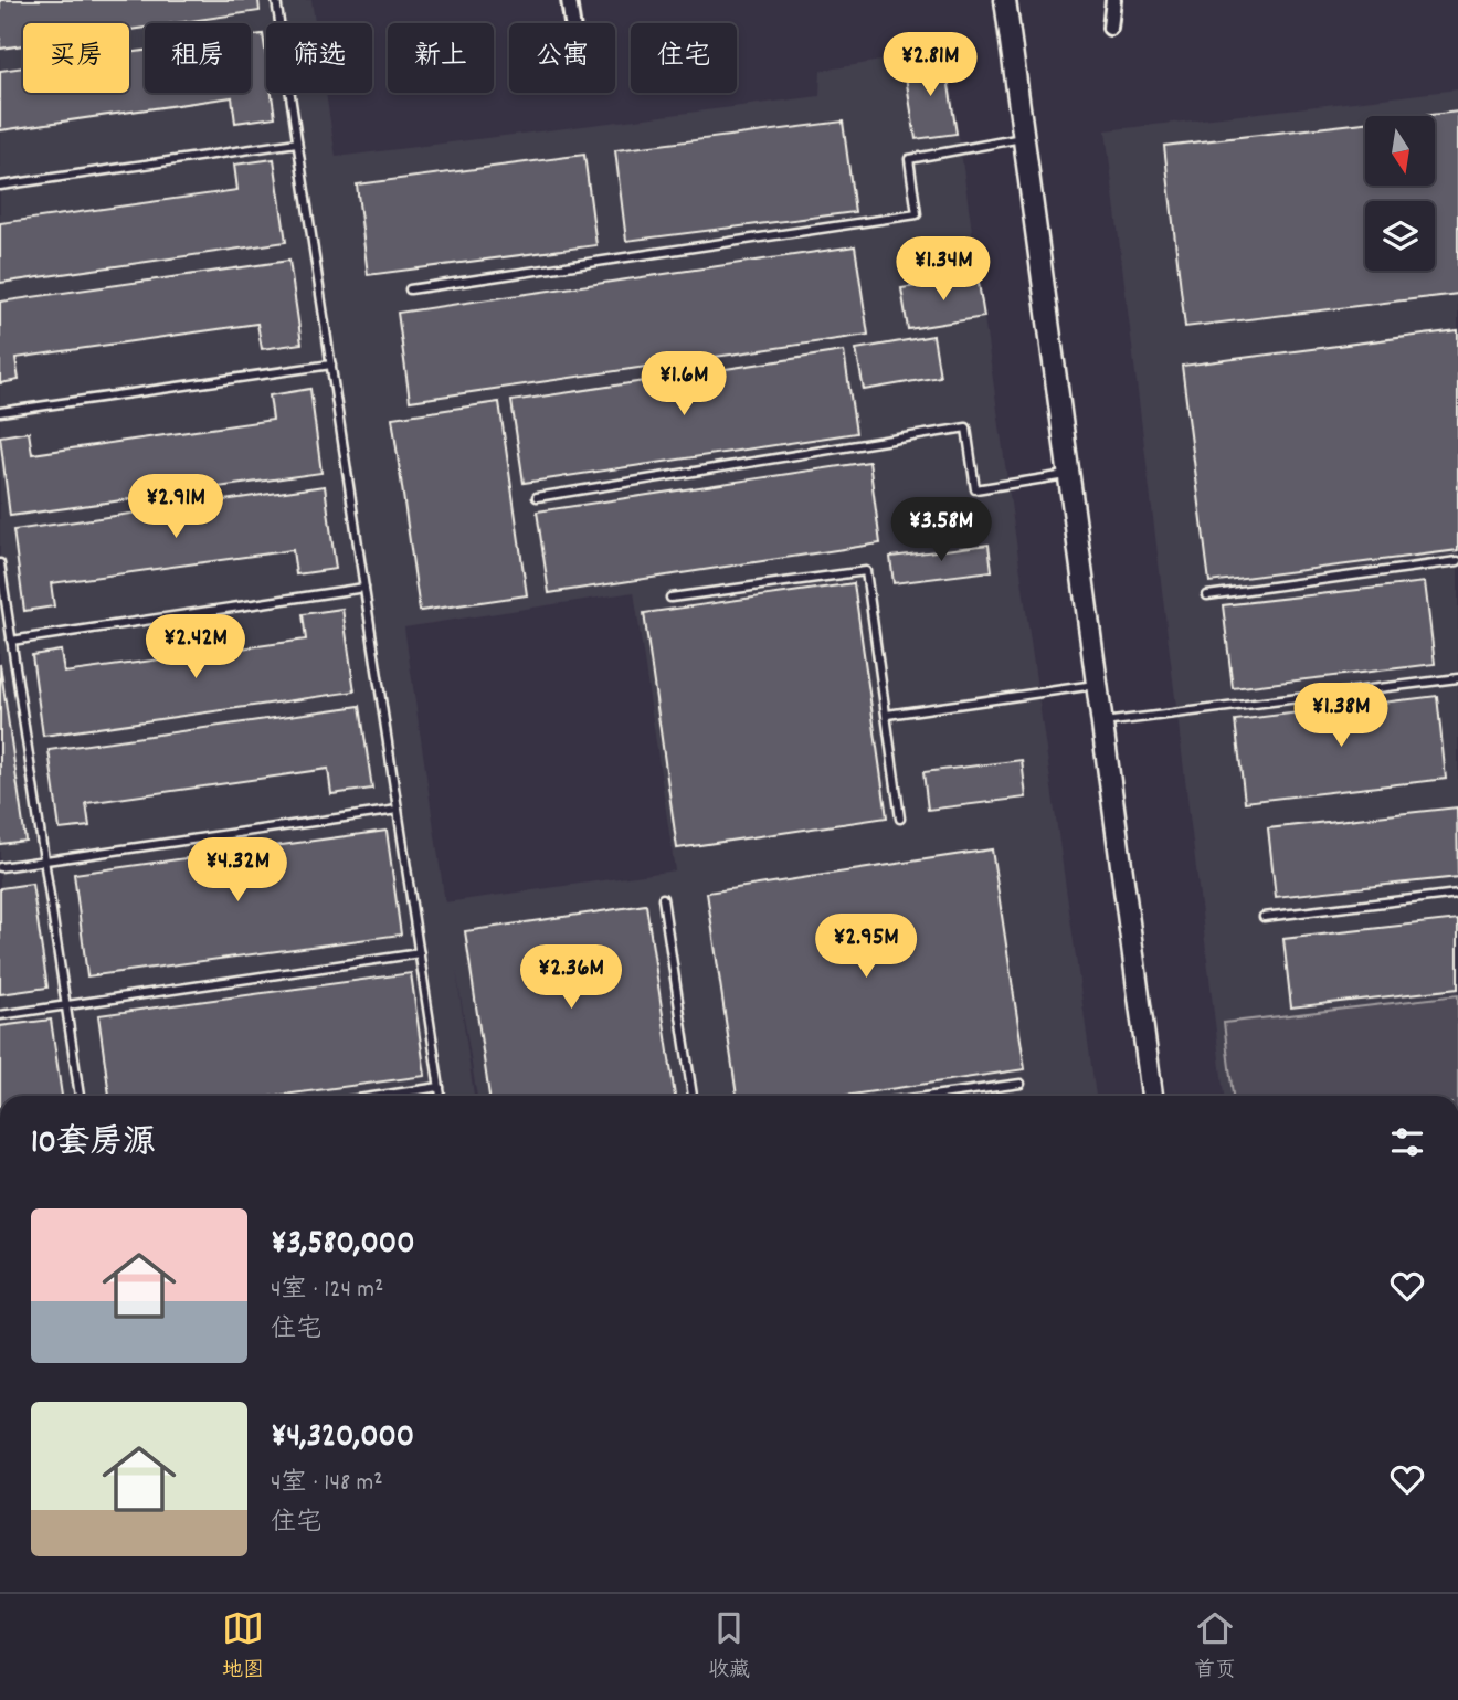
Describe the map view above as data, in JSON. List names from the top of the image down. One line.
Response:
{"north":"bottom","page":{"chip":["买房","租房","筛选","新上","公寓","住宅"],"price":["¥2.81M","¥1.34M","¥1.6M","¥2.91M","¥3.58M","¥2.42M","¥1.38M","¥4.32M","¥2.95M","¥2.36M"],"heading":"10套房源","list":[{"name":"¥3,580,000","note":"4室 · 124 m² · 住宅"},{"name":"¥4,320,000","note":"4室 · 148 m² · 住宅"}],"tabs":["地图","收藏","首页"]}}
